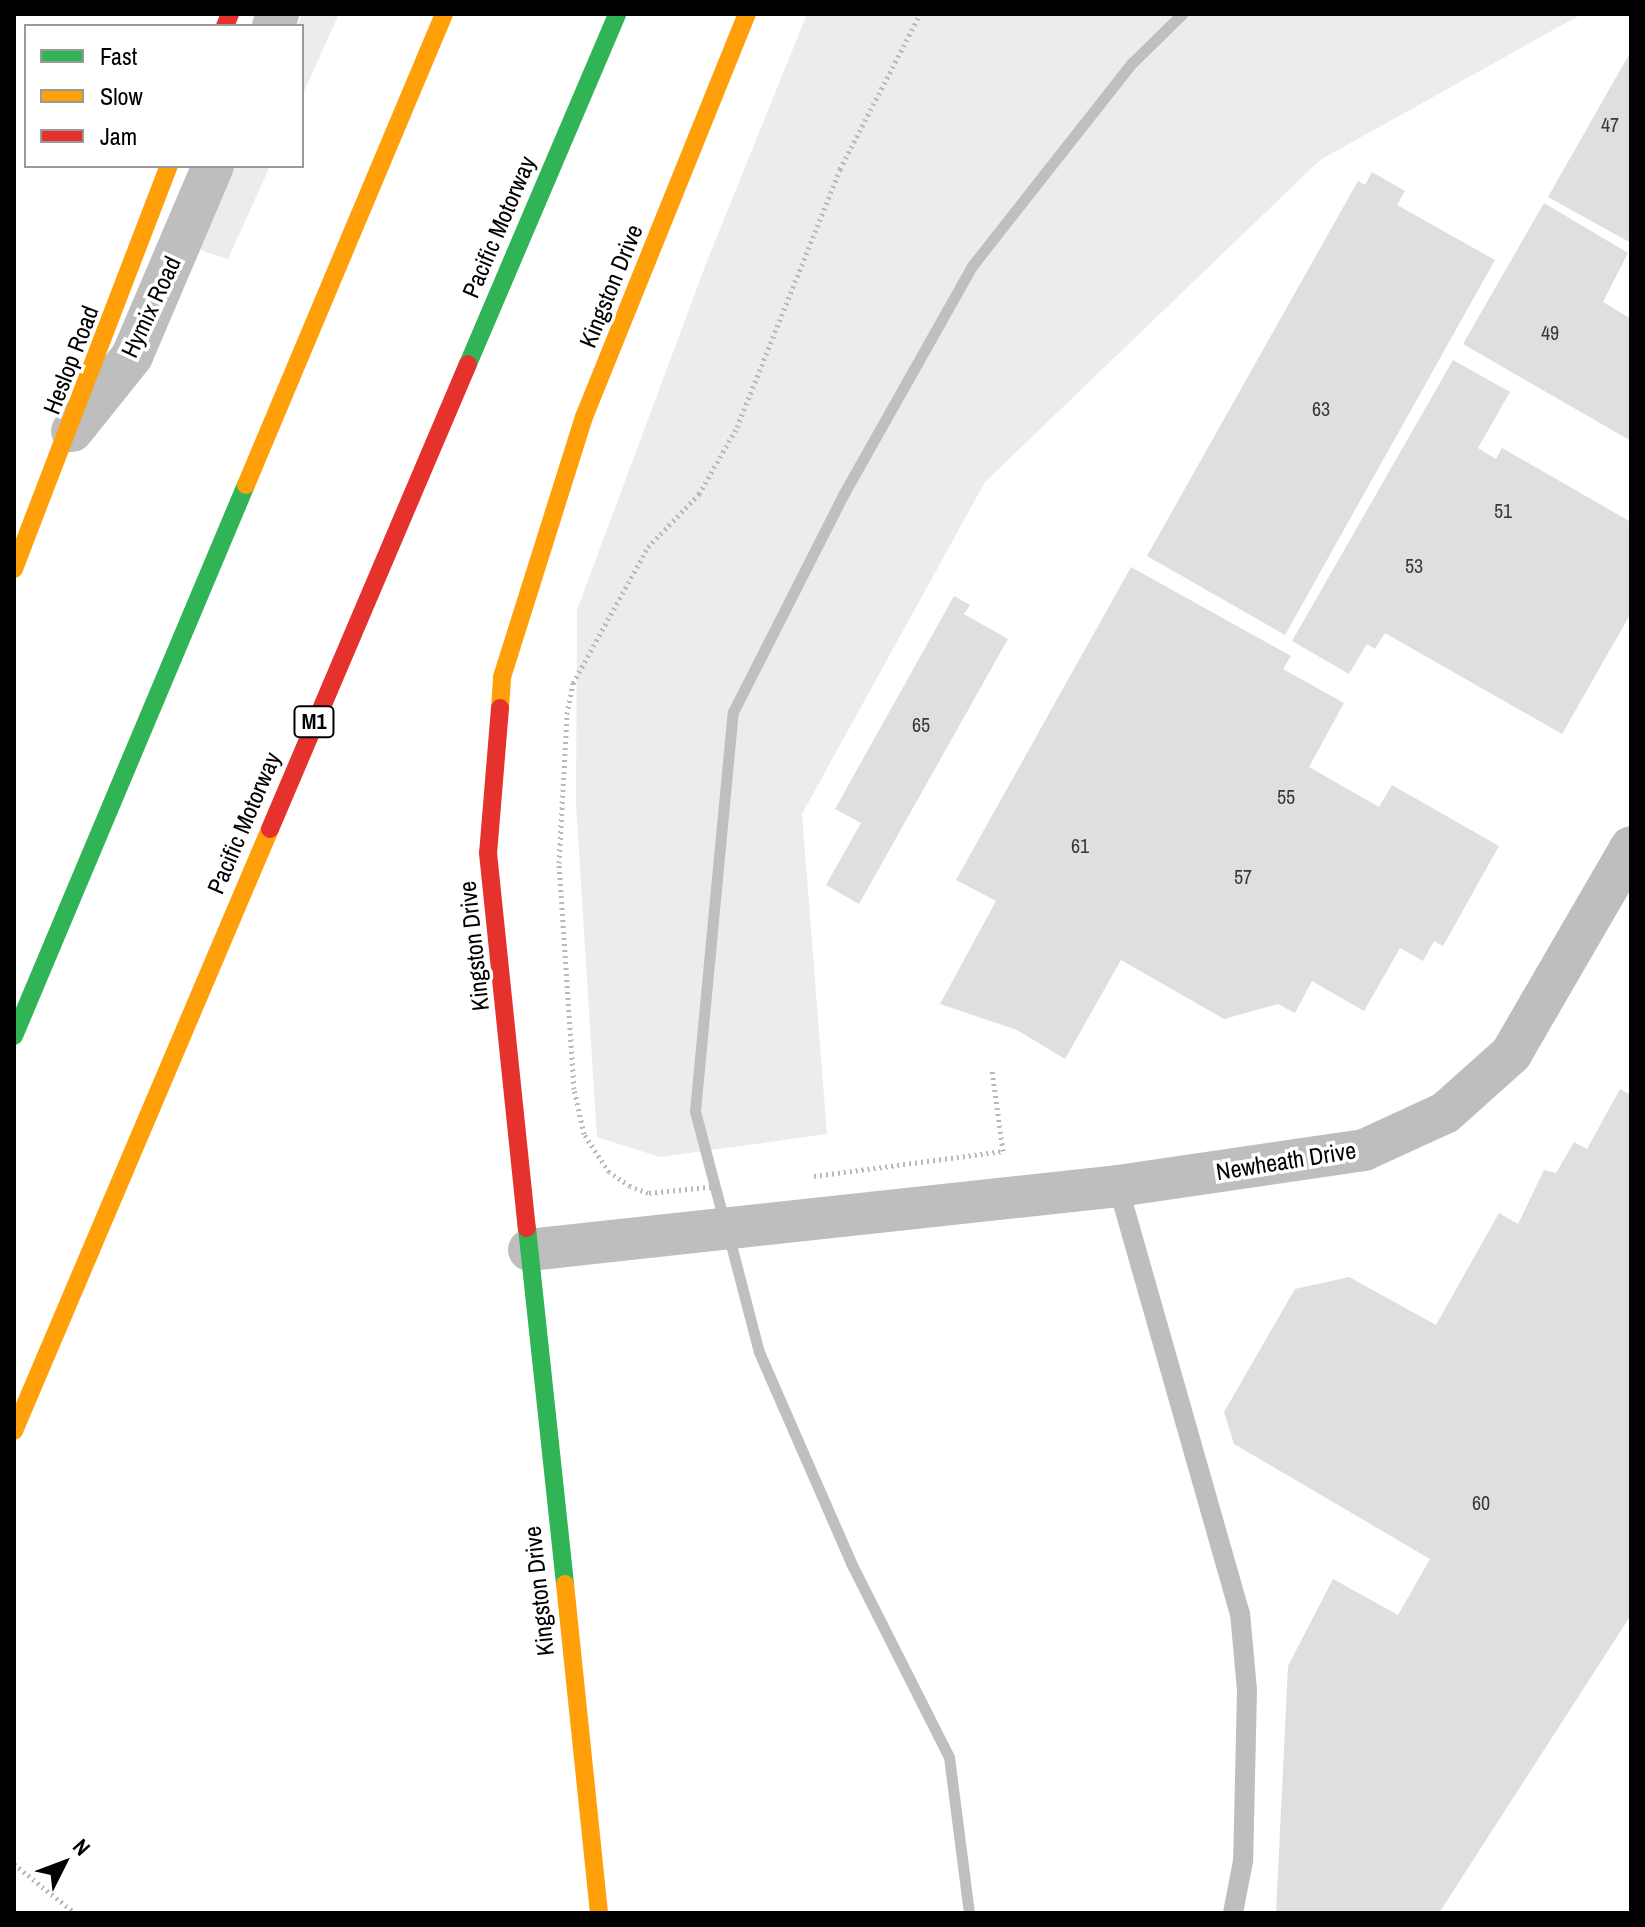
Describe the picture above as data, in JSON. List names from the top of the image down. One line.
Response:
{"streets":{"main road":["Pacific Motorway","Kingston Drive","Heslop Road","M1"],"street":["Hymix Road","Newheath Drive"]},"crossings":[["Kingston Drive","Newheath Drive"],["Hymix Road","Heslop Road"]],"house_numbers":["47","49","63","51","53","65","55","61","57","60"],"legend":["Fast","Slow","Jam"],"north":"top right"}
